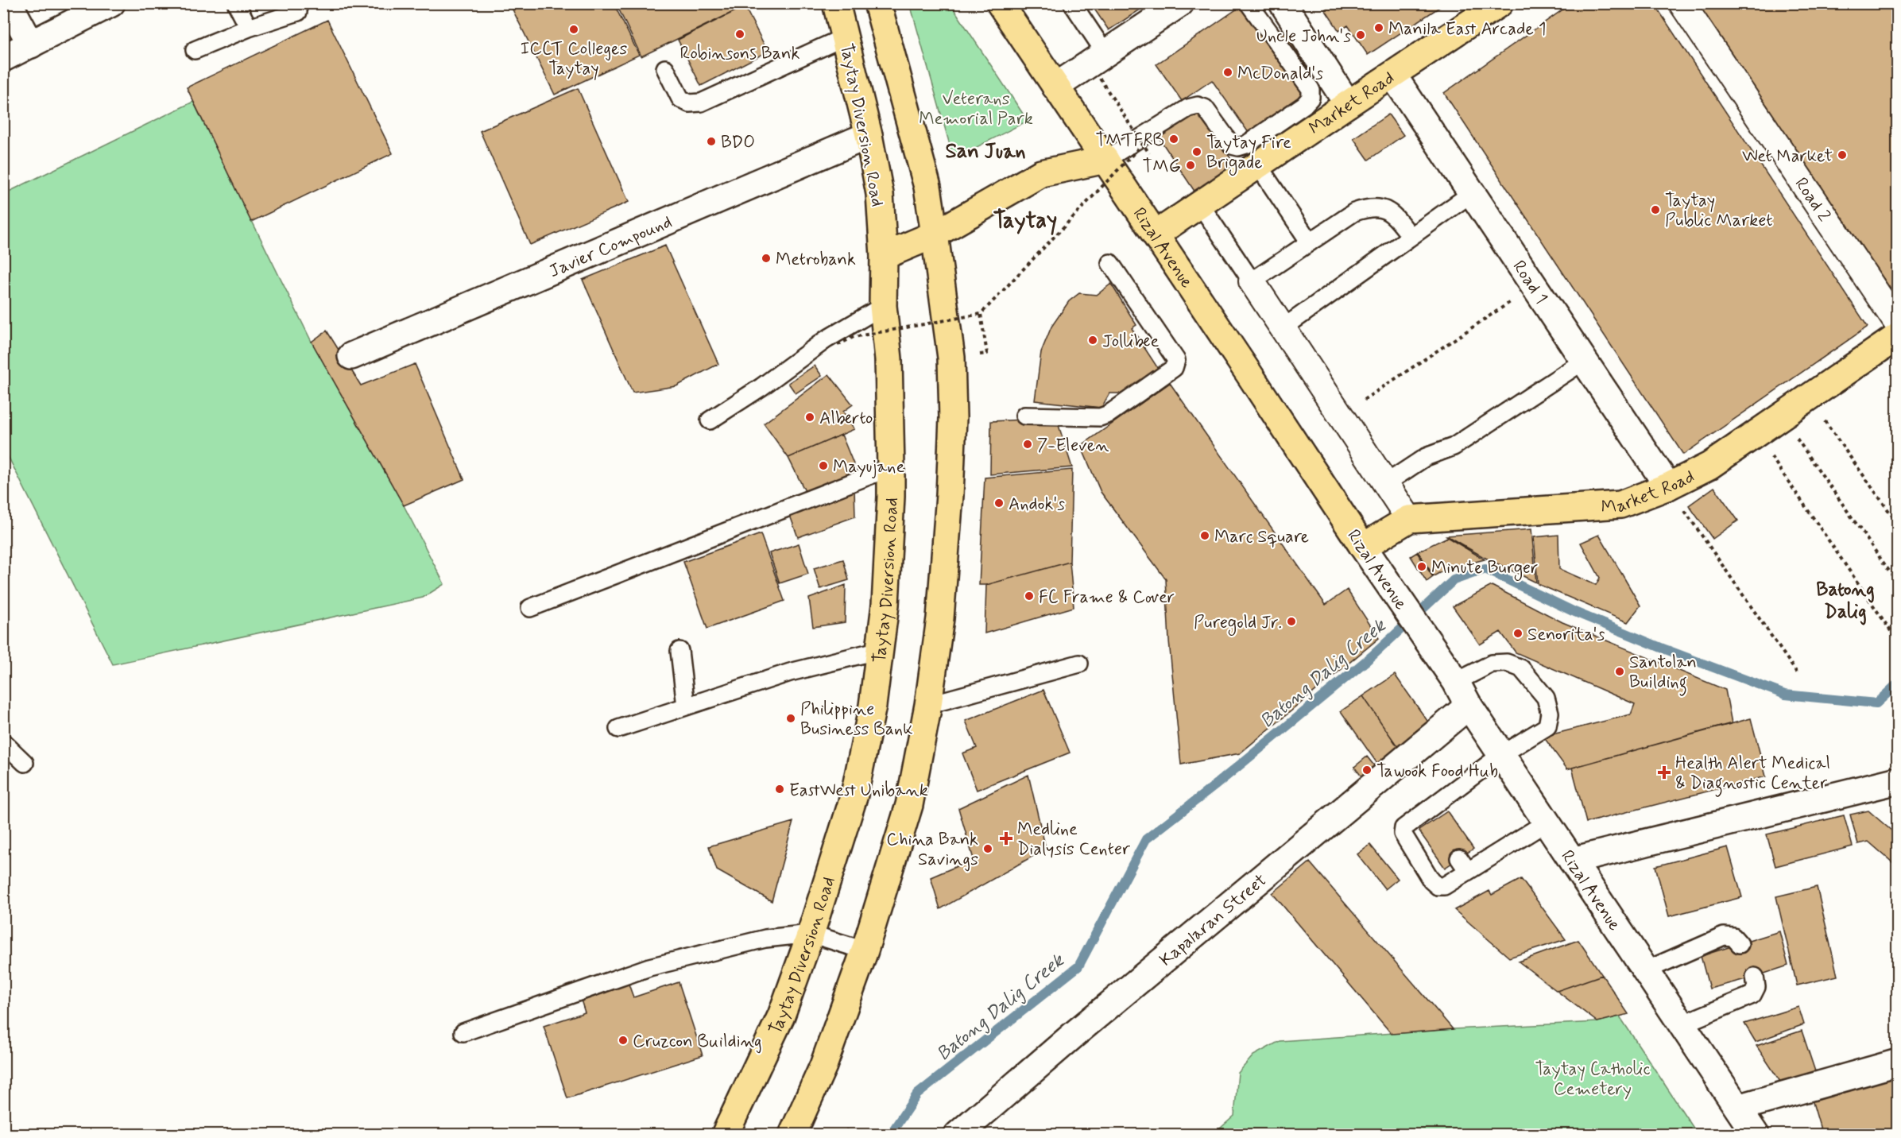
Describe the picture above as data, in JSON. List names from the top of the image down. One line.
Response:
{"streets":{"main road":["Market Road","Taytay Diversion Road","Rizal Avenue"],"street":["Road 2","Javier Compound","Road 1","Kapalaran Street"]},"crossings":[["Market Road","Rizal Avenue"],["Market Road","Road 1"],["Taytay Diversion Road","Javier Compound"],["Rizal Avenue","Kapalaran Street"]],"districts":["San Juan","Taytay","Batong Dalig"],"water":["Batong Dalig Creek"],"parks":["Veterans Memorial Park","Taytay Catholic Cemetery"],"places":{"other":["Manila East Arcade 1","ICCT Colleges Taytay","Robinsons Bank","Uncle John's","McDonald's","TMTFRB","BDO","Taytay Fire Brigade","Wet Market","TMG","Taytay Public Market","Metrobank","Jollibee","Alberto","7-Eleven","Mayujane","Andok's","Marc Square","Minute Burger","FC Frame & Cover","Puregold Jr.","Senorita's","Santolan Building","Philippine Business Bank","Tawook Food Hub","EastWest Unibank","China Bank Savings","Cruzcon Building"],"health":["Health Alert Medical & Diagnostic Center","Medline Dialysis Center"]}}
